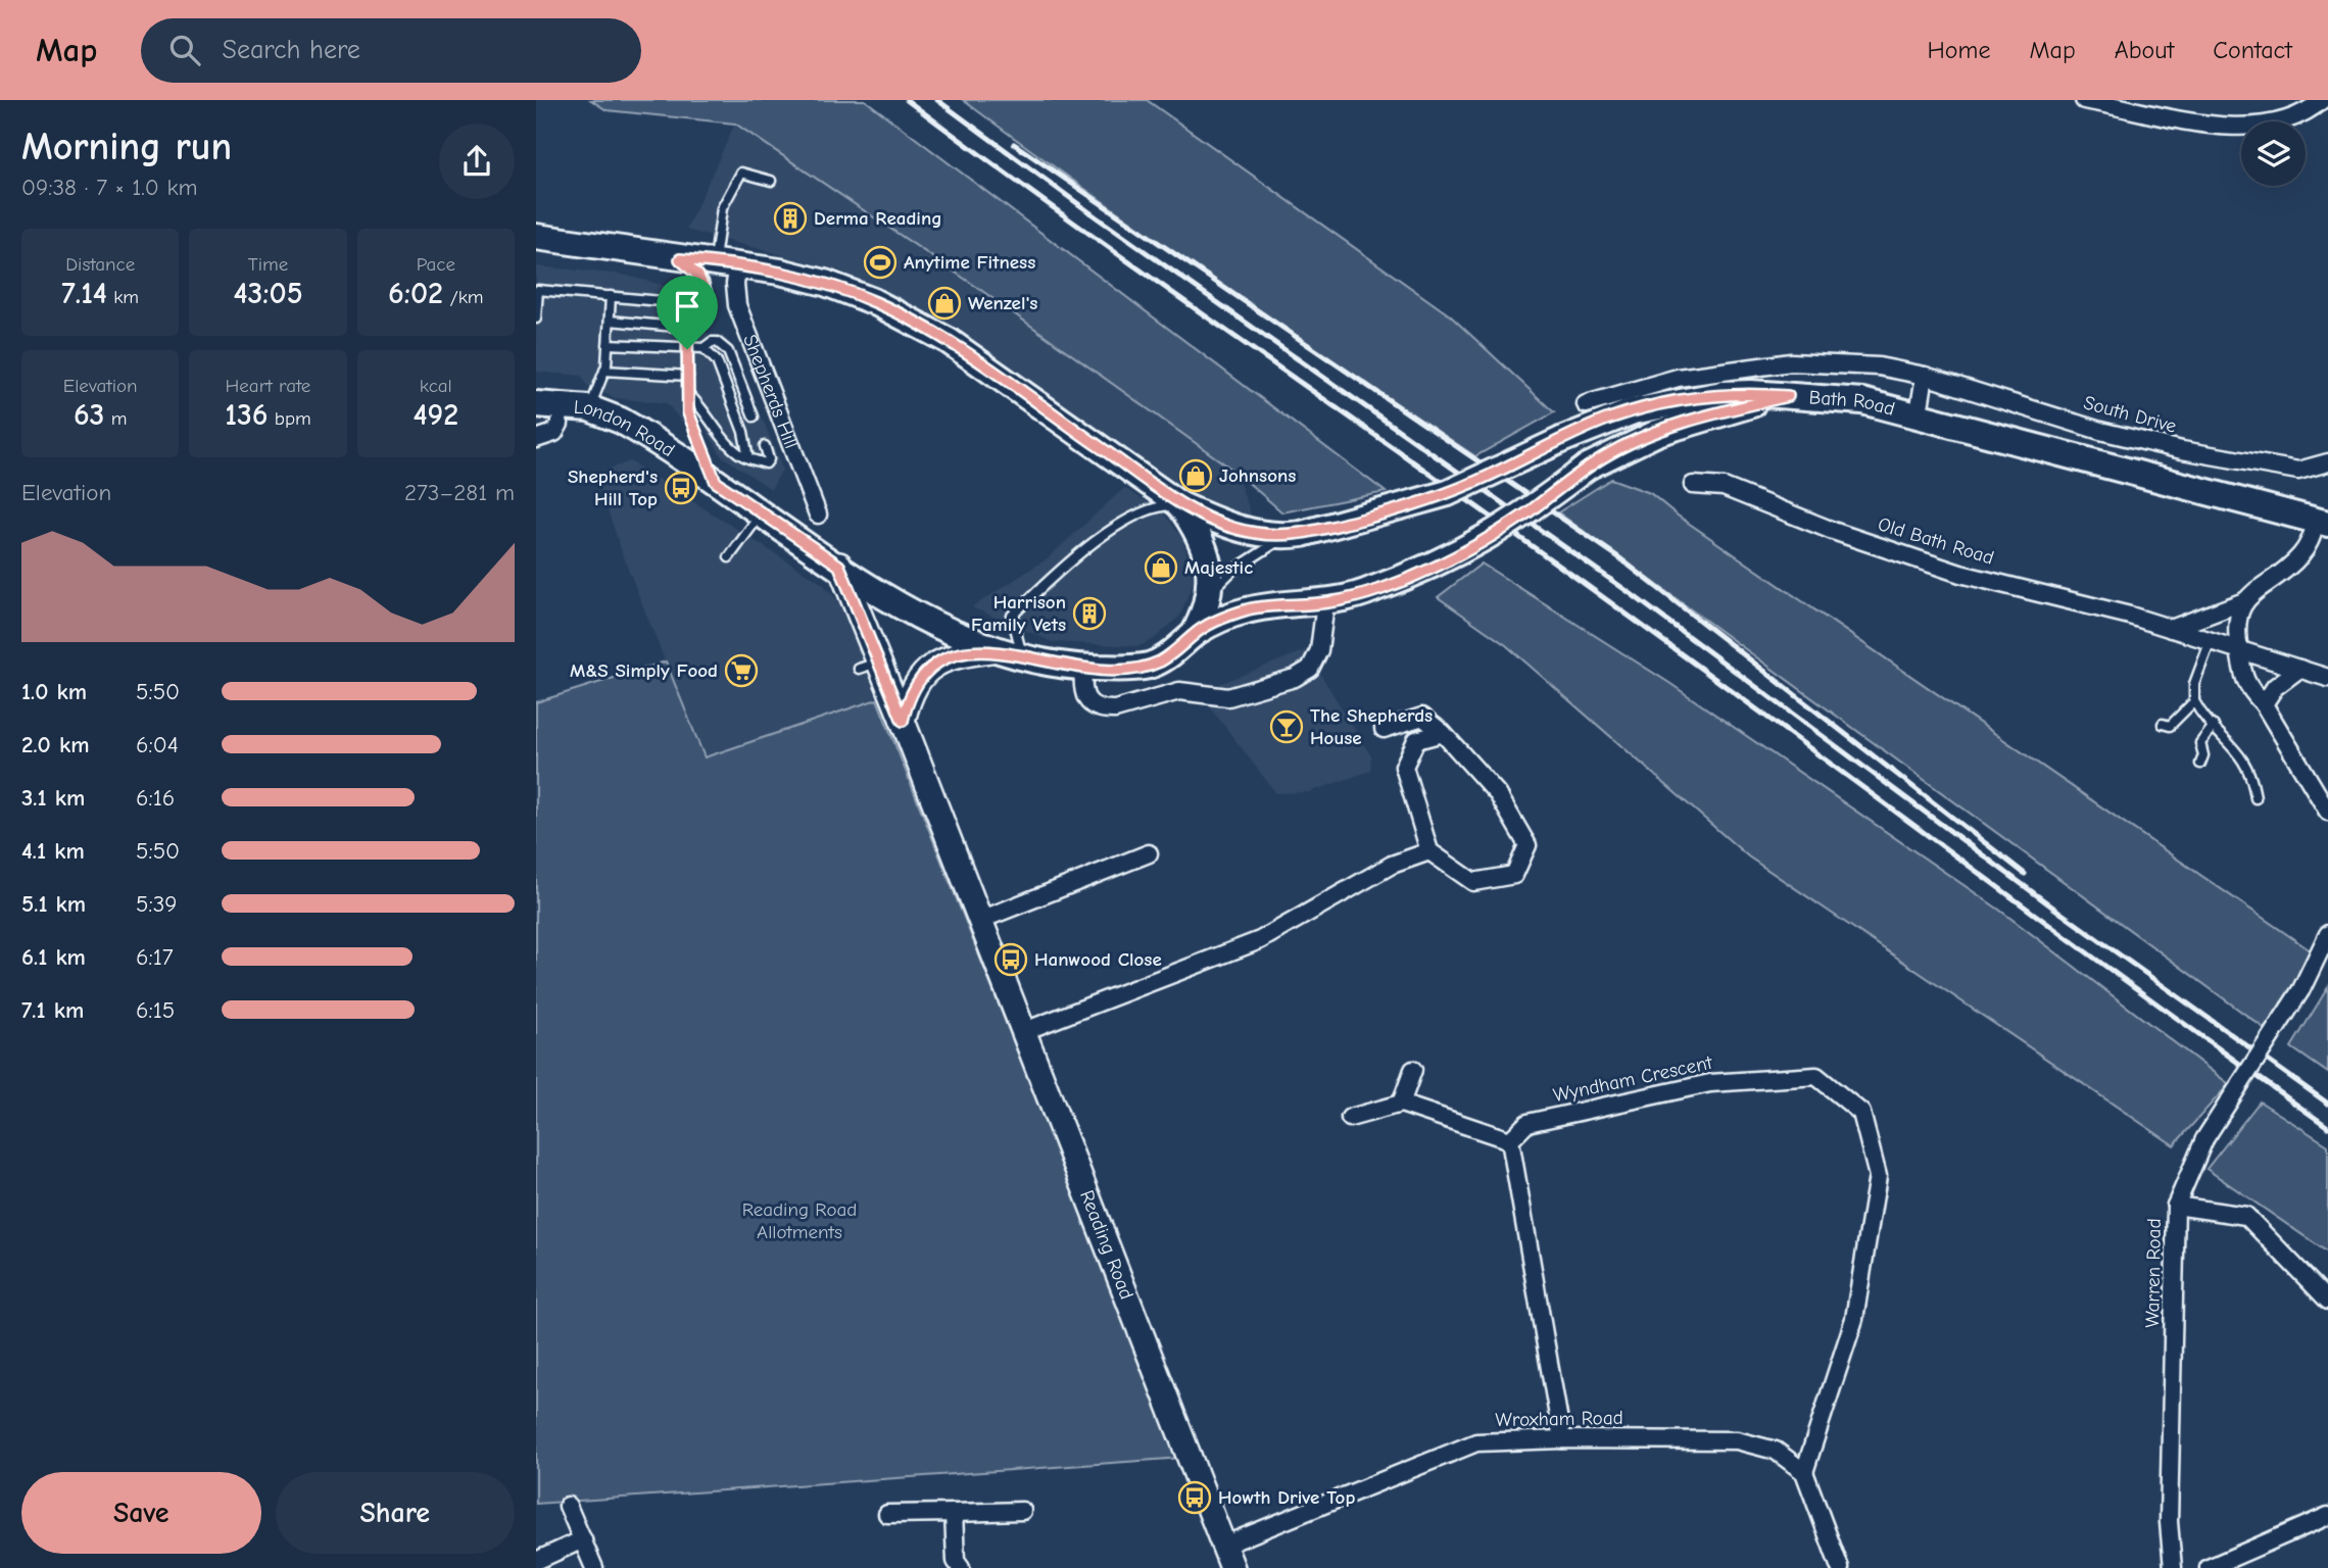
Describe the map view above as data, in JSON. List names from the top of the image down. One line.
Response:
{"streets":{"main road":["Bath Road","London Road"],"street":["Shepherds Hill","South Drive","Old Bath Road","Wyndham Crescent","Reading Road","Warren Road","Wroxham Road"]},"crossings":[["Bath Road","London Road"],["London Road","Reading Road"],["Wyndham Crescent","Wroxham Road"],["Reading Road","Wroxham Road"]],"parks":["Reading Road Allotments"],"places":{"building":["Derma Reading","Harrison Family Vets"],"sports":["Anytime Fitness"],"shop":["Wenzel's","Johnsons","Majestic"],"bus stop":["Shepherd's Hill Top","Hanwood Close","Howth Drive Top"],"supermarket":["M&S Simply Food"],"bar":["The Shepherds House"]},"page":{"header":"Map","search":"Search here","nav":["Home","Map","About","Contact"],"heading":["Morning run","09:38 · 7 × 1.0 km"],"stats":[["Distance","7.14 km"],["Time","43:05"],["Pace","6:02 /km"],["Elevation","63 m"],["Heart rate","136 bpm"],["kcal","492"]],"chart":["Elevation","273–281 m"],"list":[{"name":"1.0 km","note":"5:50"},{"name":"2.0 km","note":"6:04"},{"name":"3.1 km","note":"6:16"},{"name":"4.1 km","note":"5:50"},{"name":"5.1 km","note":"5:39"},{"name":"6.1 km","note":"6:17"},{"name":"7.1 km","note":"6:15"}],"buttons":["Save","Share"]}}
